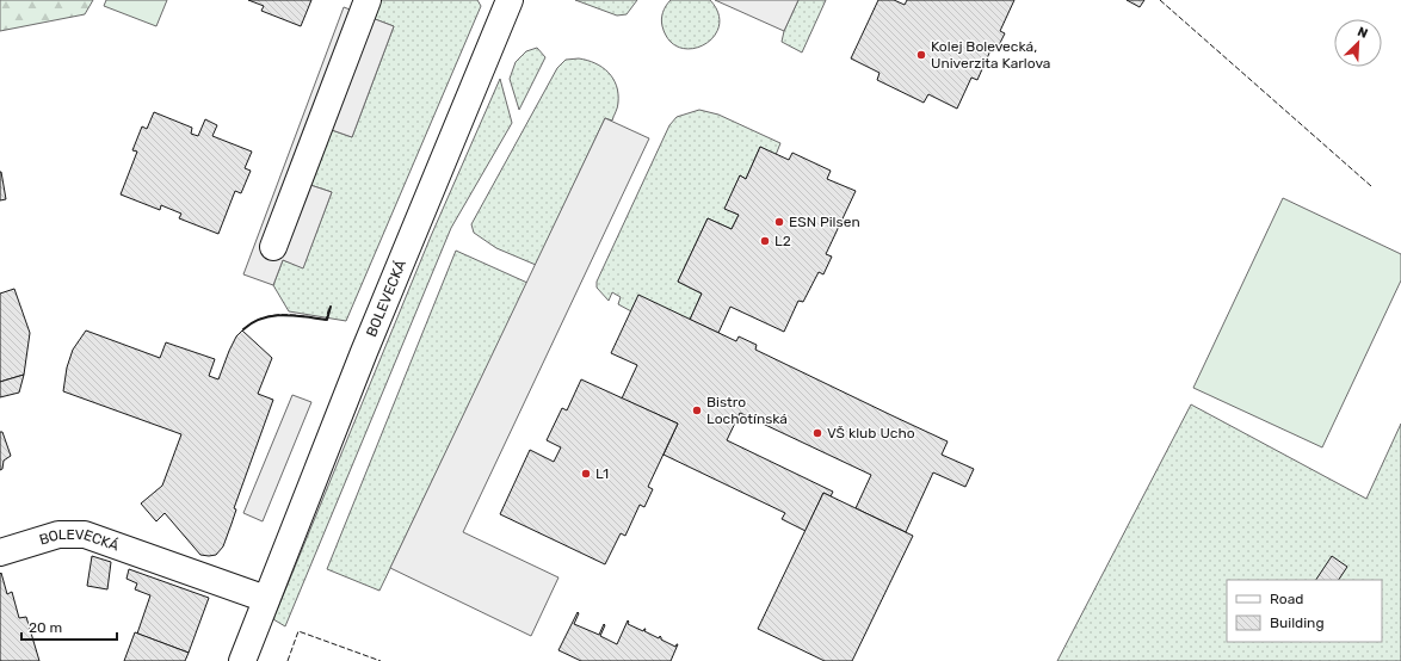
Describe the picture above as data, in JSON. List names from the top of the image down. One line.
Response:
{"streets":{"street":["BOLEVECKÁ"]},"places":["Kolej Bolevecká, Univerzita Karlova","ESN Pilsen","L2","Bistro Lochotínská","VŠ klub Ucho","L1"],"legend":["Road","Building"],"scale_bar":"20 m","north":"top right"}
